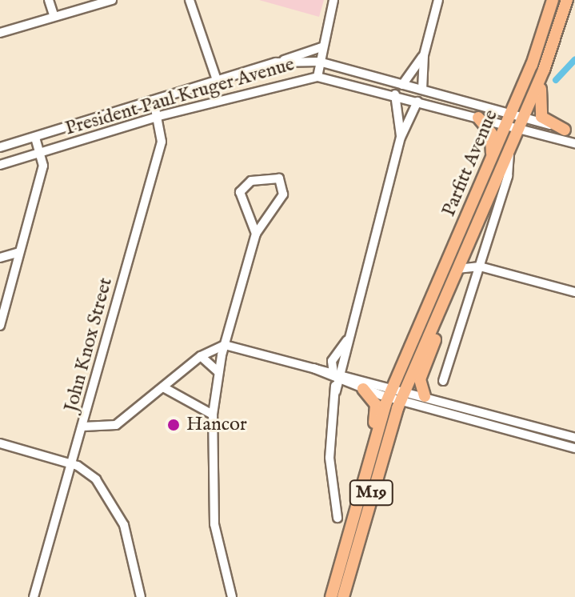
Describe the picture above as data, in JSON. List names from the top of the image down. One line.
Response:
{"streets":{"highway":["Parfitt Avenue","M19"],"street":["President Paul Kruger Avenue","John Knox Street"]},"crossings":[["President Paul Kruger Avenue","Parfitt Avenue"],["President Paul Kruger Avenue","John Knox Street"],["Parfitt Avenue","M19"]],"places":["Hancor"]}
